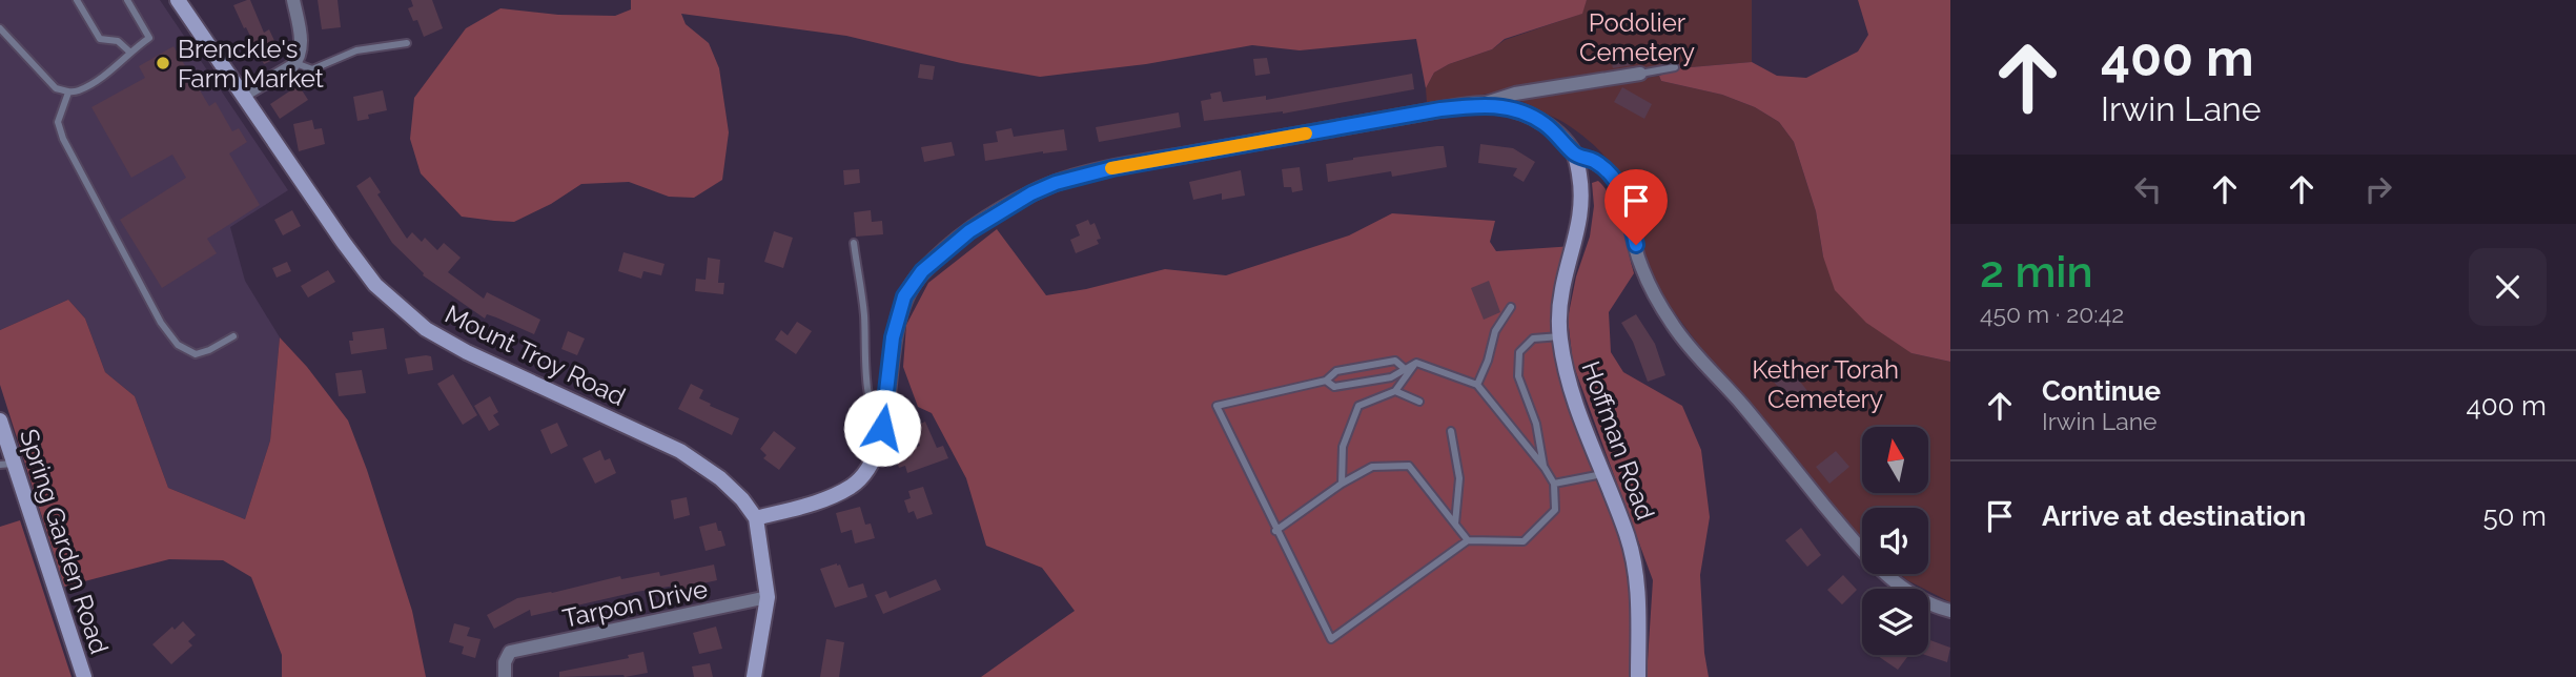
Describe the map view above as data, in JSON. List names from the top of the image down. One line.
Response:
{"streets":{"street":["Mount Troy Road","Hoffman Road","Spring Garden Road","Tarpon Drive"]},"parks":["Podolier Cemetery","Kether Torah Cemetery"],"places":["Brenckle's Farm Market"],"north":"top","page":{"turn":["400 m","Irwin Lane"],"heading":["2 min","450 m · 20:42"],"list":[{"name":"Continue","note":"Irwin Lane","value":"400 m"},{"name":"Arrive at destination","value":"50 m"}]}}
